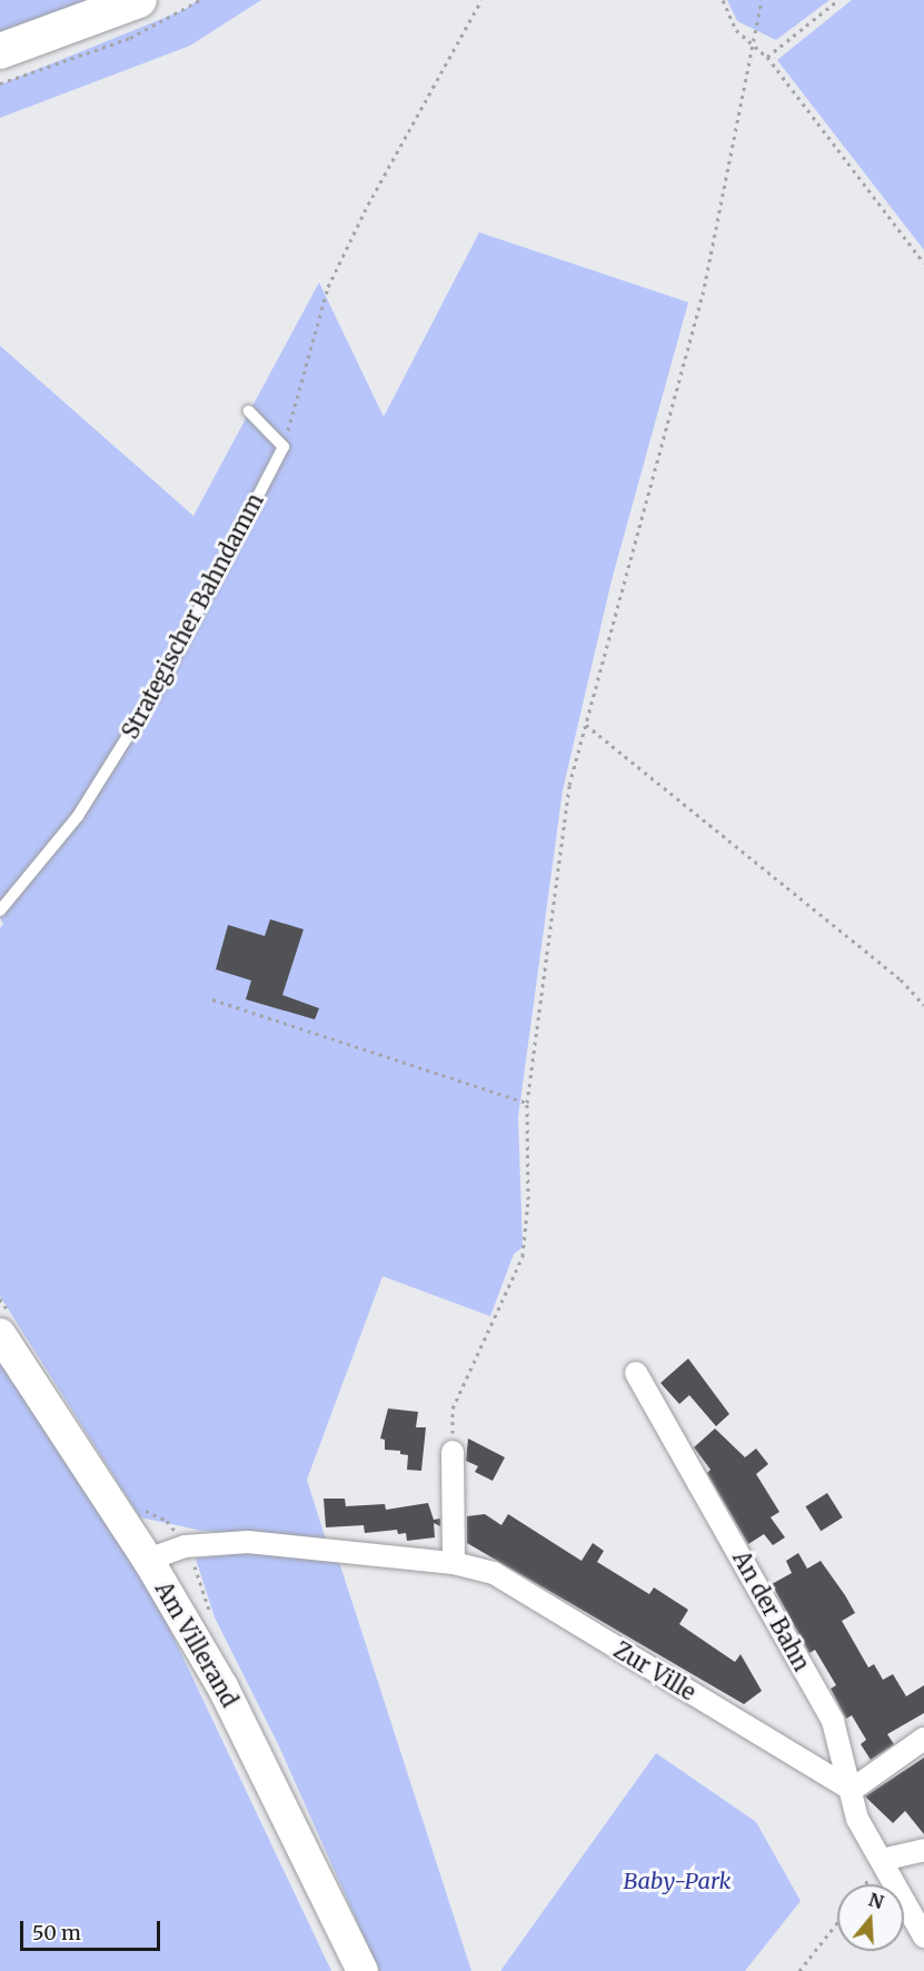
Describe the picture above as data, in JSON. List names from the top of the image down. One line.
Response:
{"streets":{"main road":["Am Villerand"],"street":["An der Bahn","Zur Ville"],"lane":["Strategischer Bahndamm"]},"crossings":[["An der Bahn","Zur Ville"],["Am Villerand","Zur Ville"]],"parks":["Baby-Park"],"scale_bar":"50 m","north":"top"}
